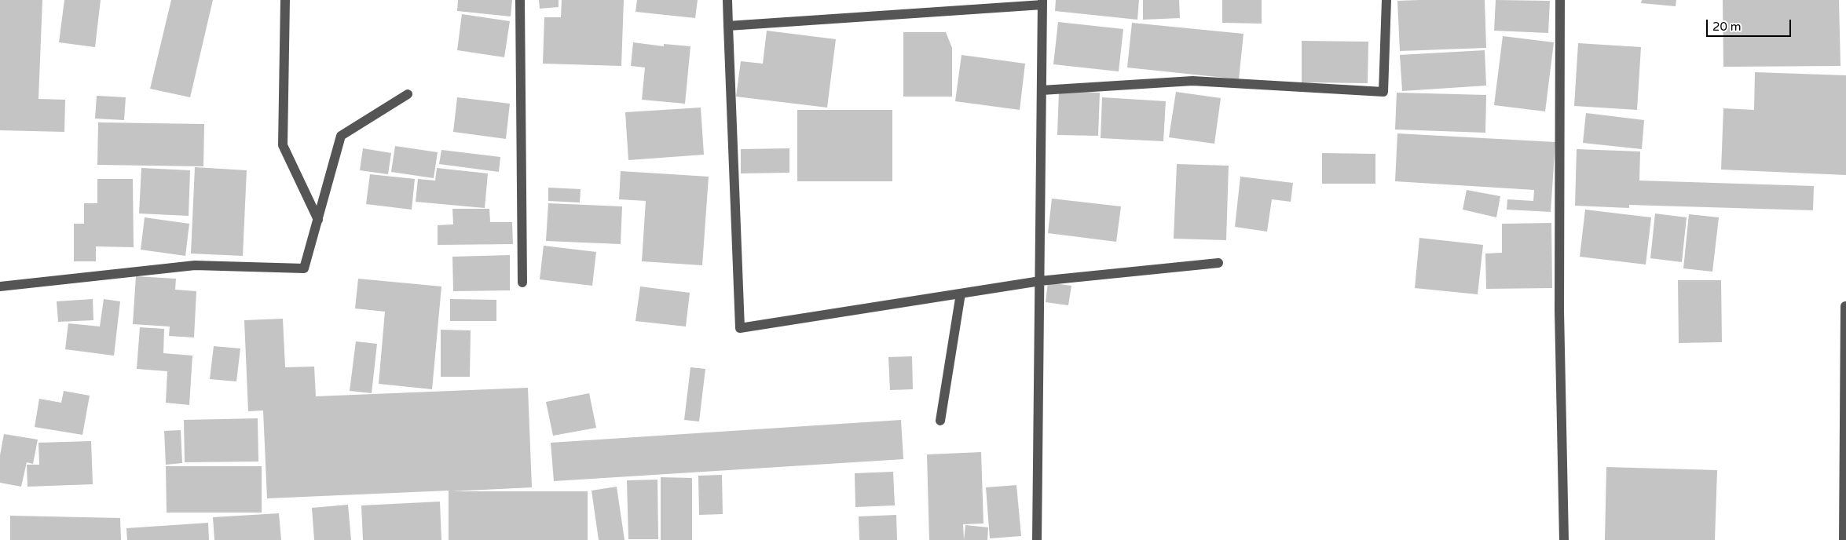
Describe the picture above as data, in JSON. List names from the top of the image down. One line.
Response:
{"scale_bar":"20 m"}
